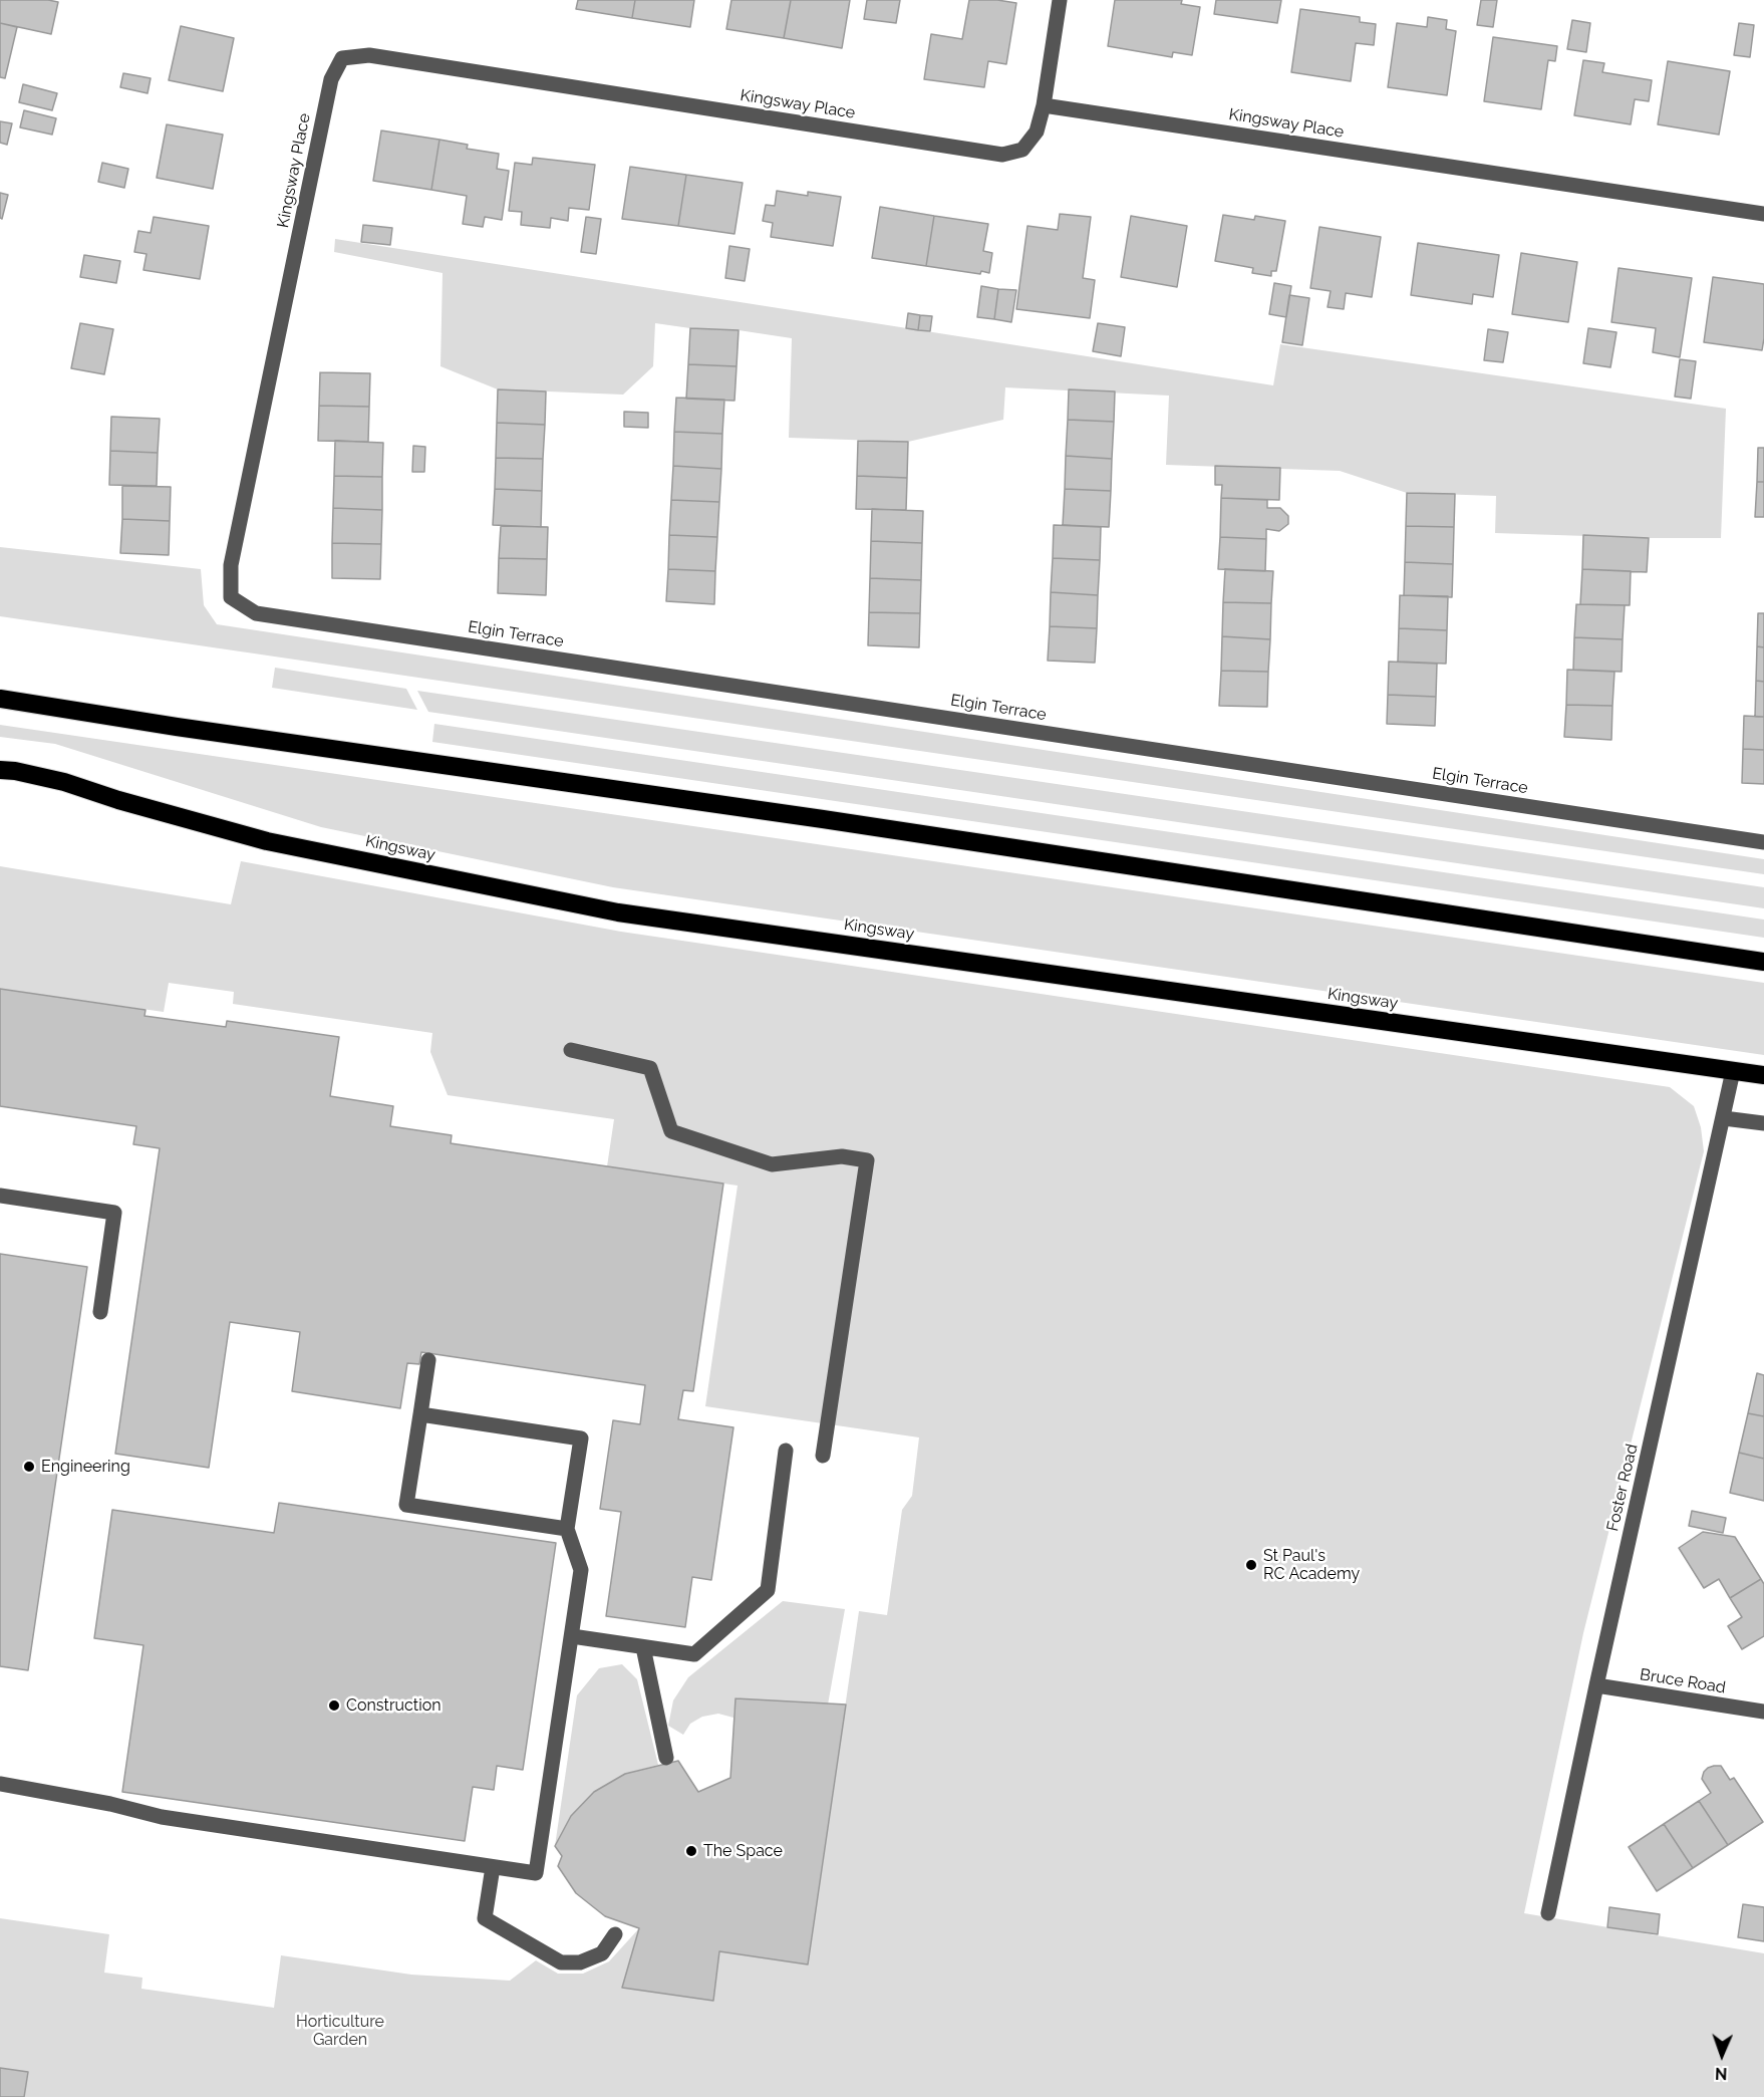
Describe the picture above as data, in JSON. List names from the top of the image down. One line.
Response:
{"streets":{"highway":["Kingsway"],"street":["Kingsway Place","Elgin Terrace","Foster Road","Bruce Road"]},"crossings":[["Kingsway Place","Elgin Terrace"],["Kingsway","Foster Road"],["Foster Road","Bruce Road"]],"parks":["Horticulture Garden"],"places":["Engineering","St Paul's RC Academy","Construction","The Space"],"north":"bottom"}
